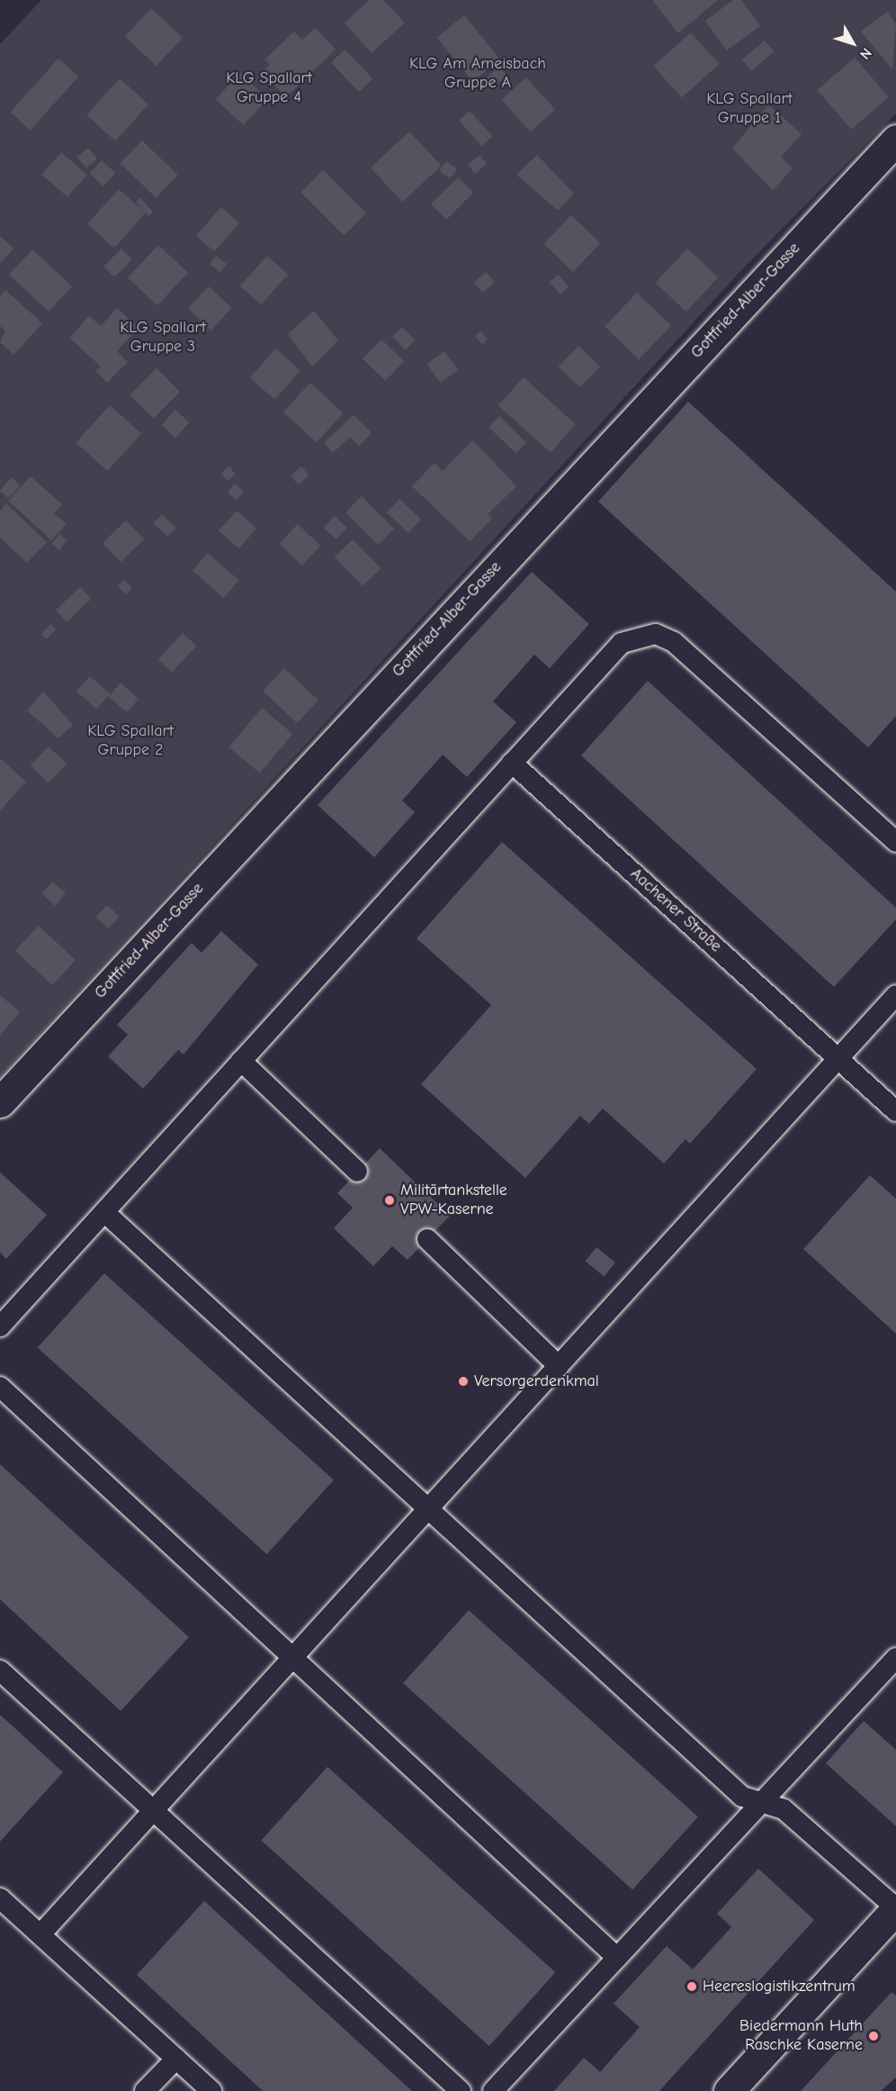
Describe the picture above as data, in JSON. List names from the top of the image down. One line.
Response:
{"streets":{"street":["Gottfried-Alber-Gasse"],"lane":["Aachener Straße"]},"parks":["KLG Am Ameisbach Gruppe A","KLG Spallart Gruppe 4","KLG Spallart Gruppe 1","KLG Spallart Gruppe 3","KLG Spallart Gruppe 2"],"places":["Militärtankstelle VPW-Kaserne","Versorgerdenkmal","Heereslogistikzentrum","Biedermann Huth Raschke Kaserne"],"north":"bottom right"}
